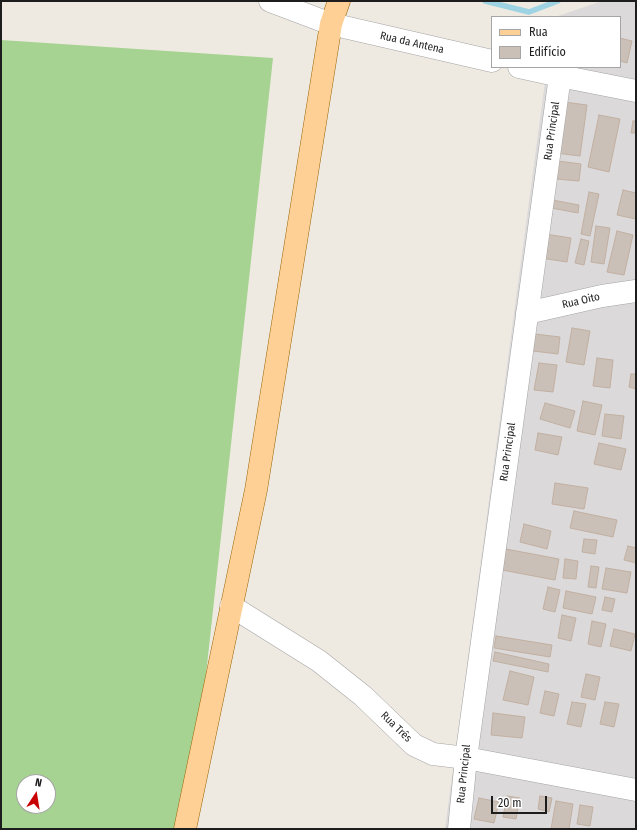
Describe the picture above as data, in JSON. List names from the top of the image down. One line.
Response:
{"streets":{"street":["Rua da Antena","Rua Principal","Rua Oito","Rua Três"]},"crossings":[["Rua Principal","Rua Oito"],["Rua Principal","Rua Três"]],"legend":["Rua","Edifício"],"scale_bar":"20 m","north":"top"}
